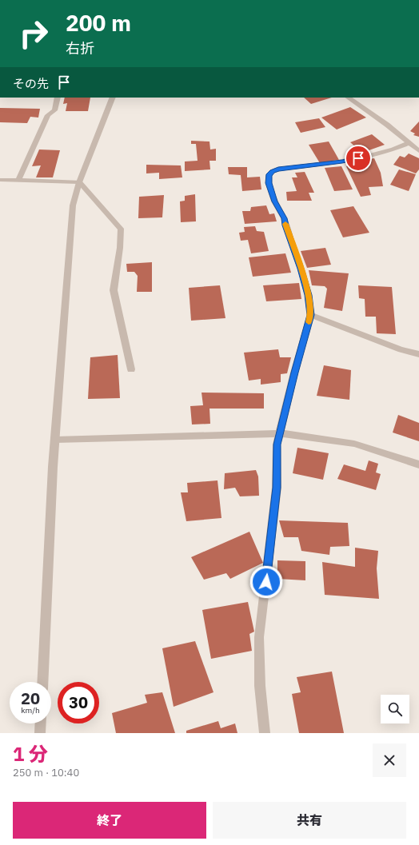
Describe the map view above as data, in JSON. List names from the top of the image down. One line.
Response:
{"page":{"turn":["200 m","右折"],"then":"その先","speed":"20 km/h","limit":"30","heading":["1 分","250 m · 10:40"],"buttons":["終了","共有"]}}
